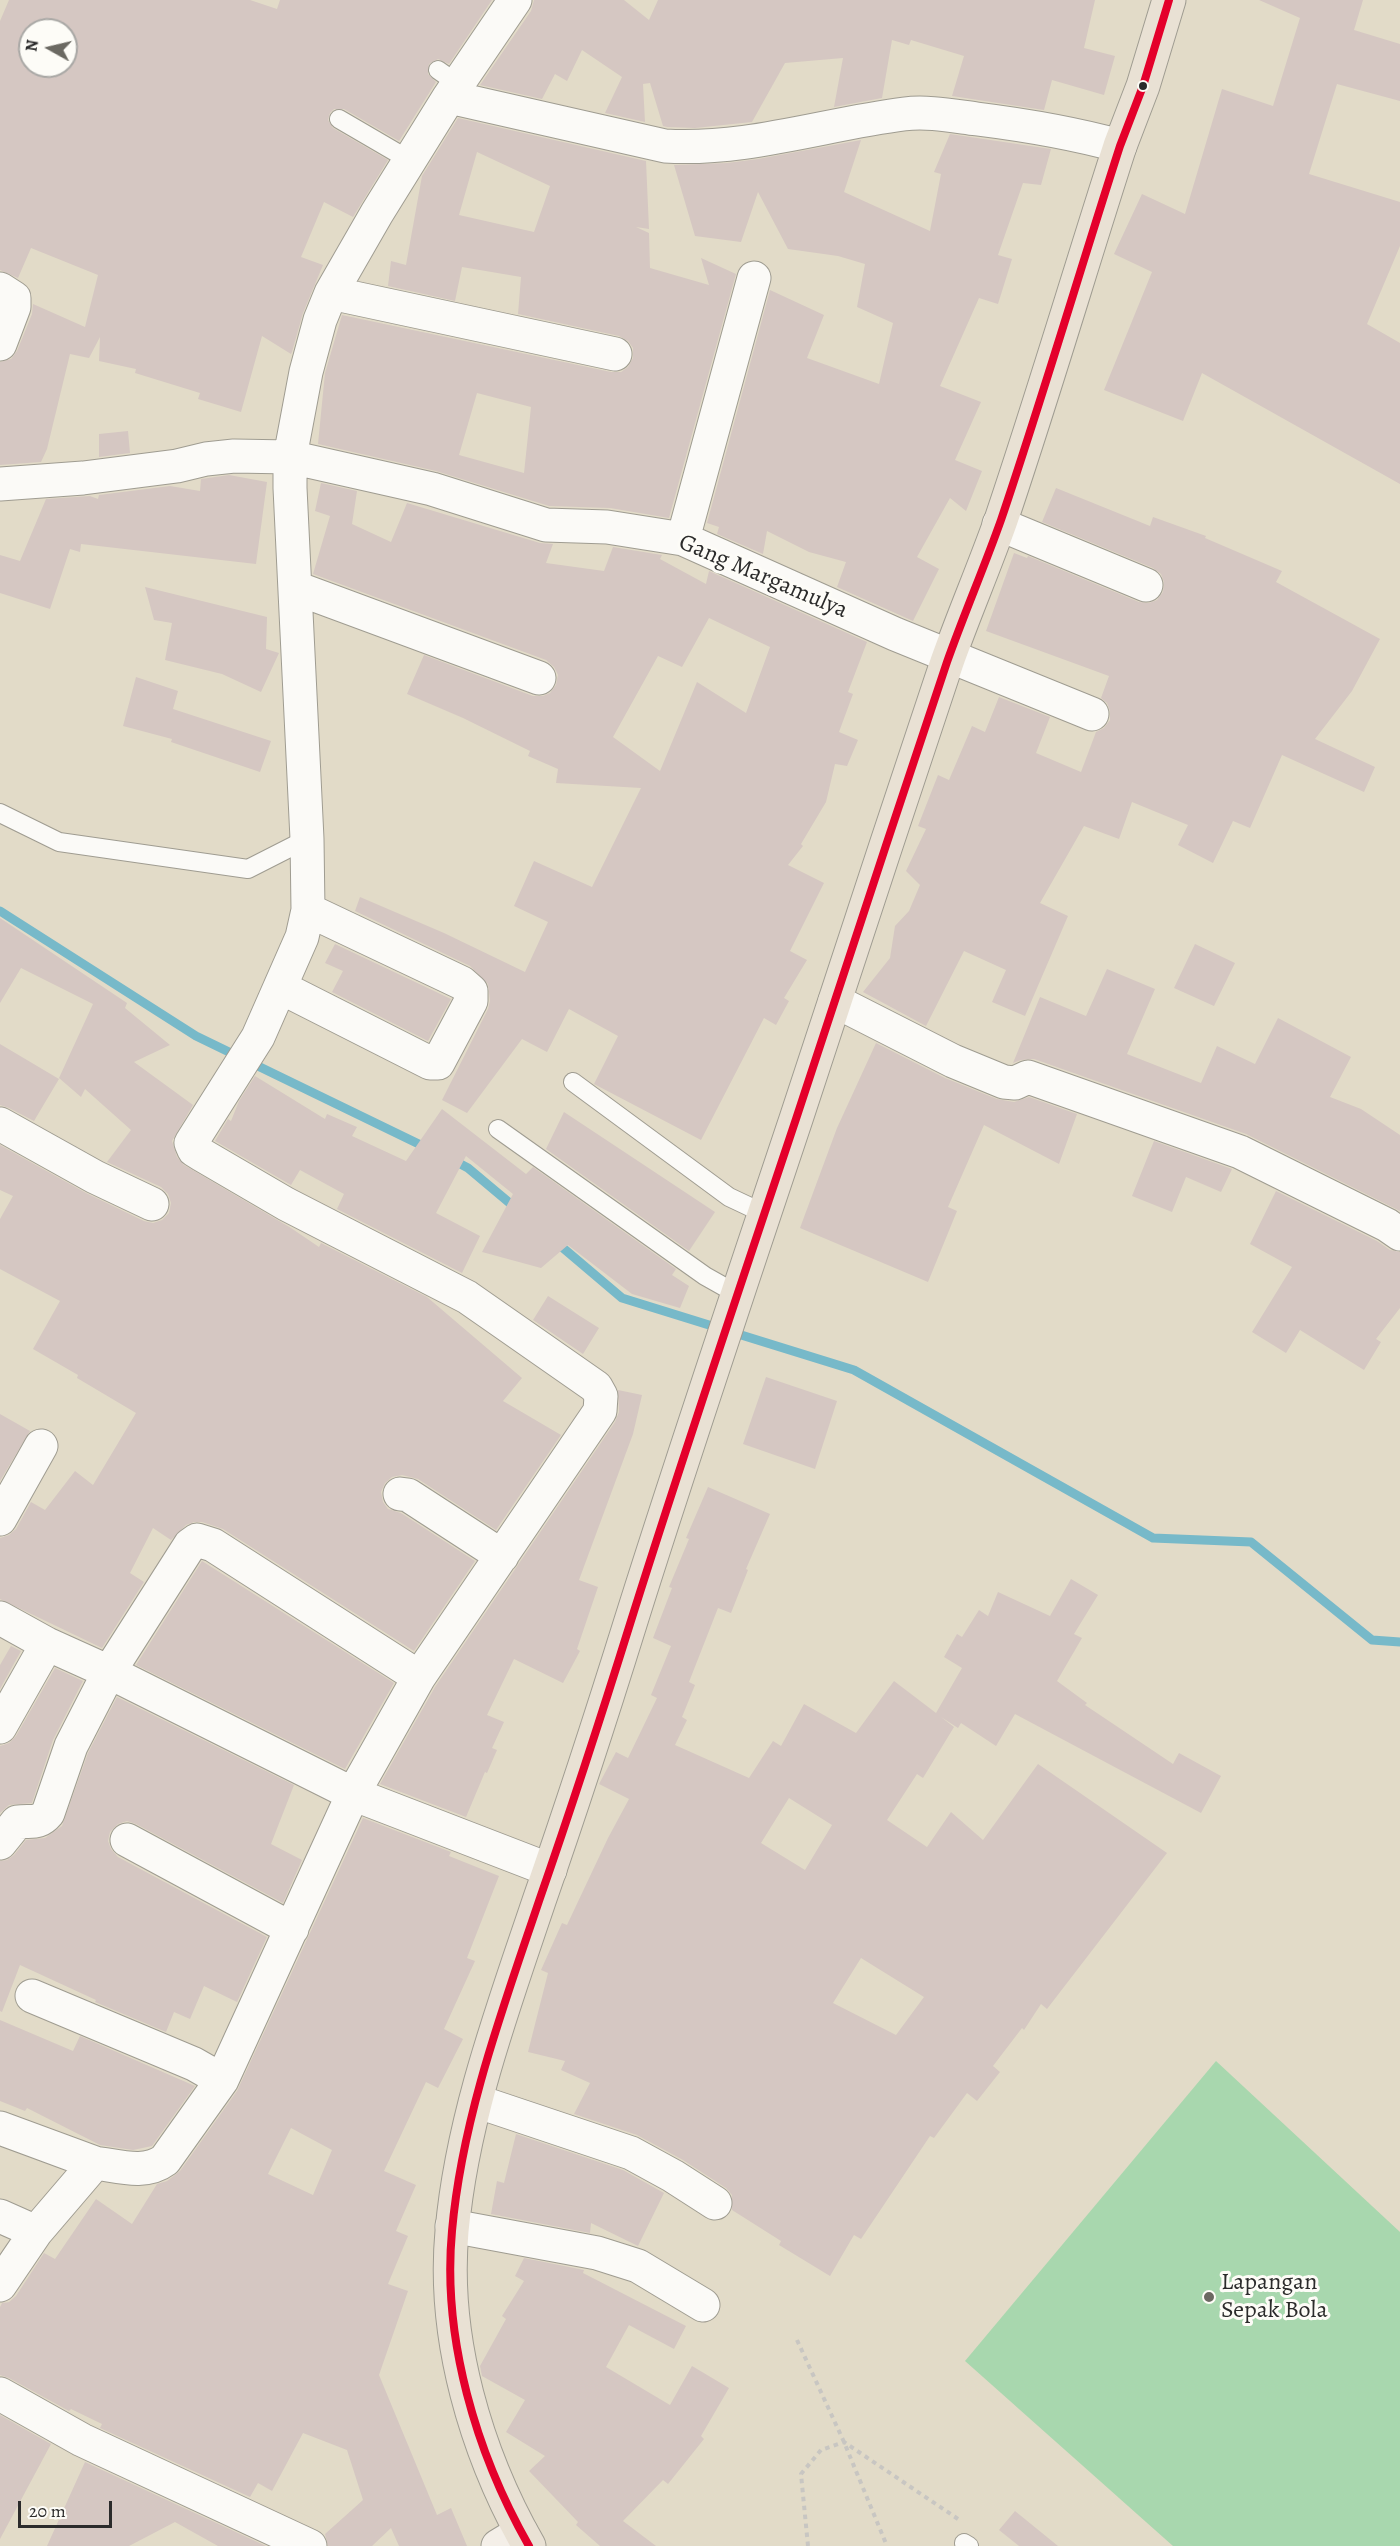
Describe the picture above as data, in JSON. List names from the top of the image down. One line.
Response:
{"streets":{"street":["Gang Margamulya"]},"places":["Lapangan Sepak Bola"],"scale_bar":"20 m","north":"left"}
